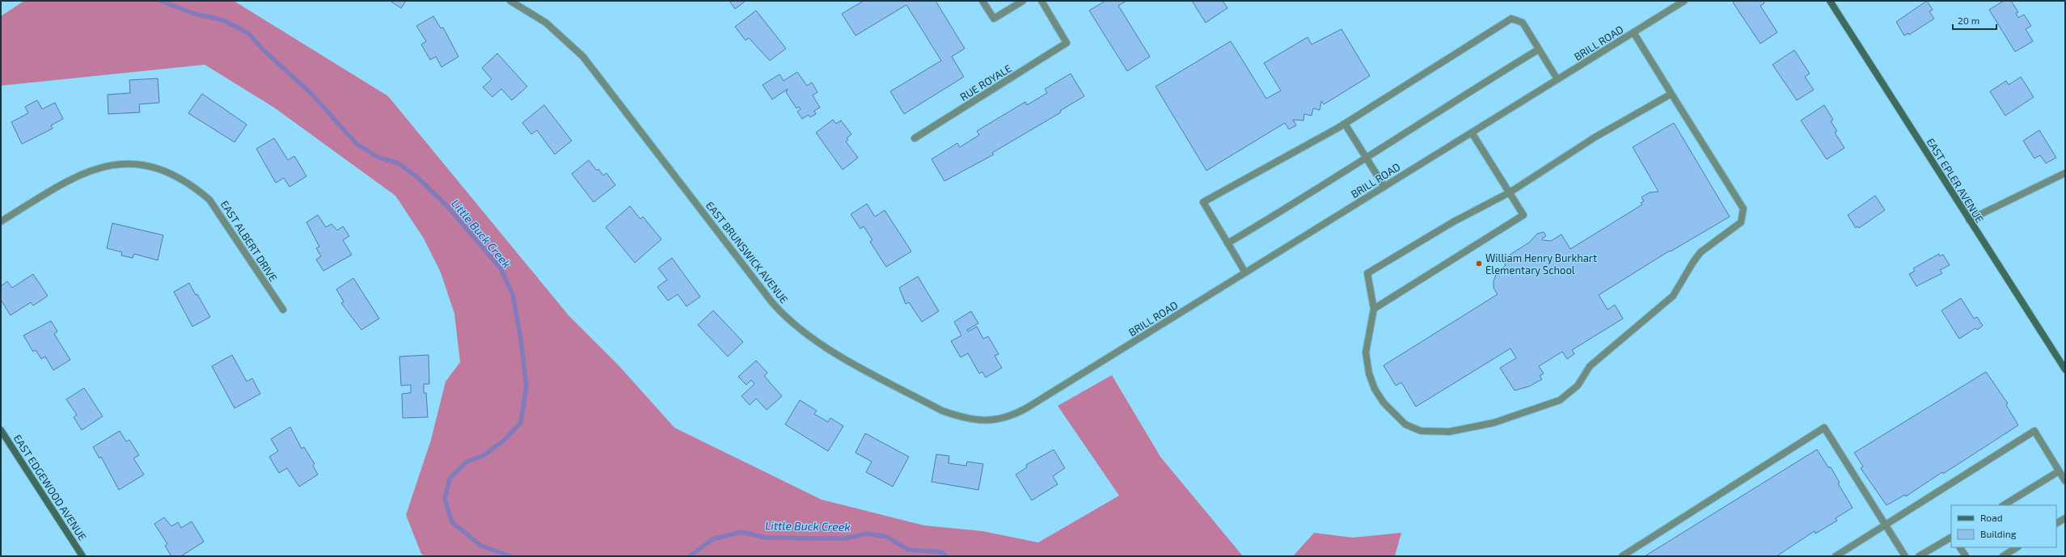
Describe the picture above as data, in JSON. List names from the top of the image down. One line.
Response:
{"streets":{"street":["BRILL ROAD","RUE ROYALE","EAST EPLER AVENUE","EAST ALBERT DRIVE","EAST BRUNSWICK AVENUE","EAST EDGEWOOD AVENUE"]},"crossings":[["BRILL ROAD","EAST BRUNSWICK AVENUE"]],"water":["Little Buck Creek"],"places":["William Henry Burkhart Elementary School"],"legend":["Road","Building"],"scale_bar":"20 m"}
